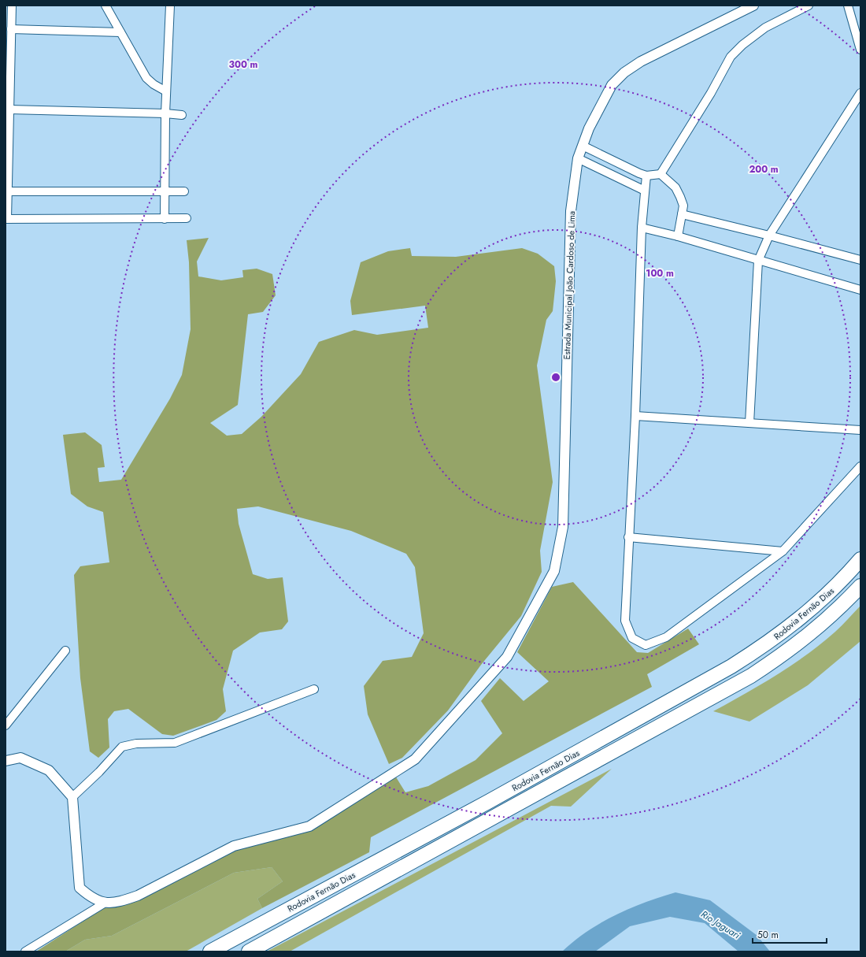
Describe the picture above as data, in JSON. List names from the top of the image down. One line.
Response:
{"streets":{"highway":["Rodovia Fernão Dias"],"street":["Estrada Municipal João Cardoso de Lima"]},"water":["Rio Jaguari"],"scale_bar":"50 m","rings":["300 m","200 m","100 m"]}
